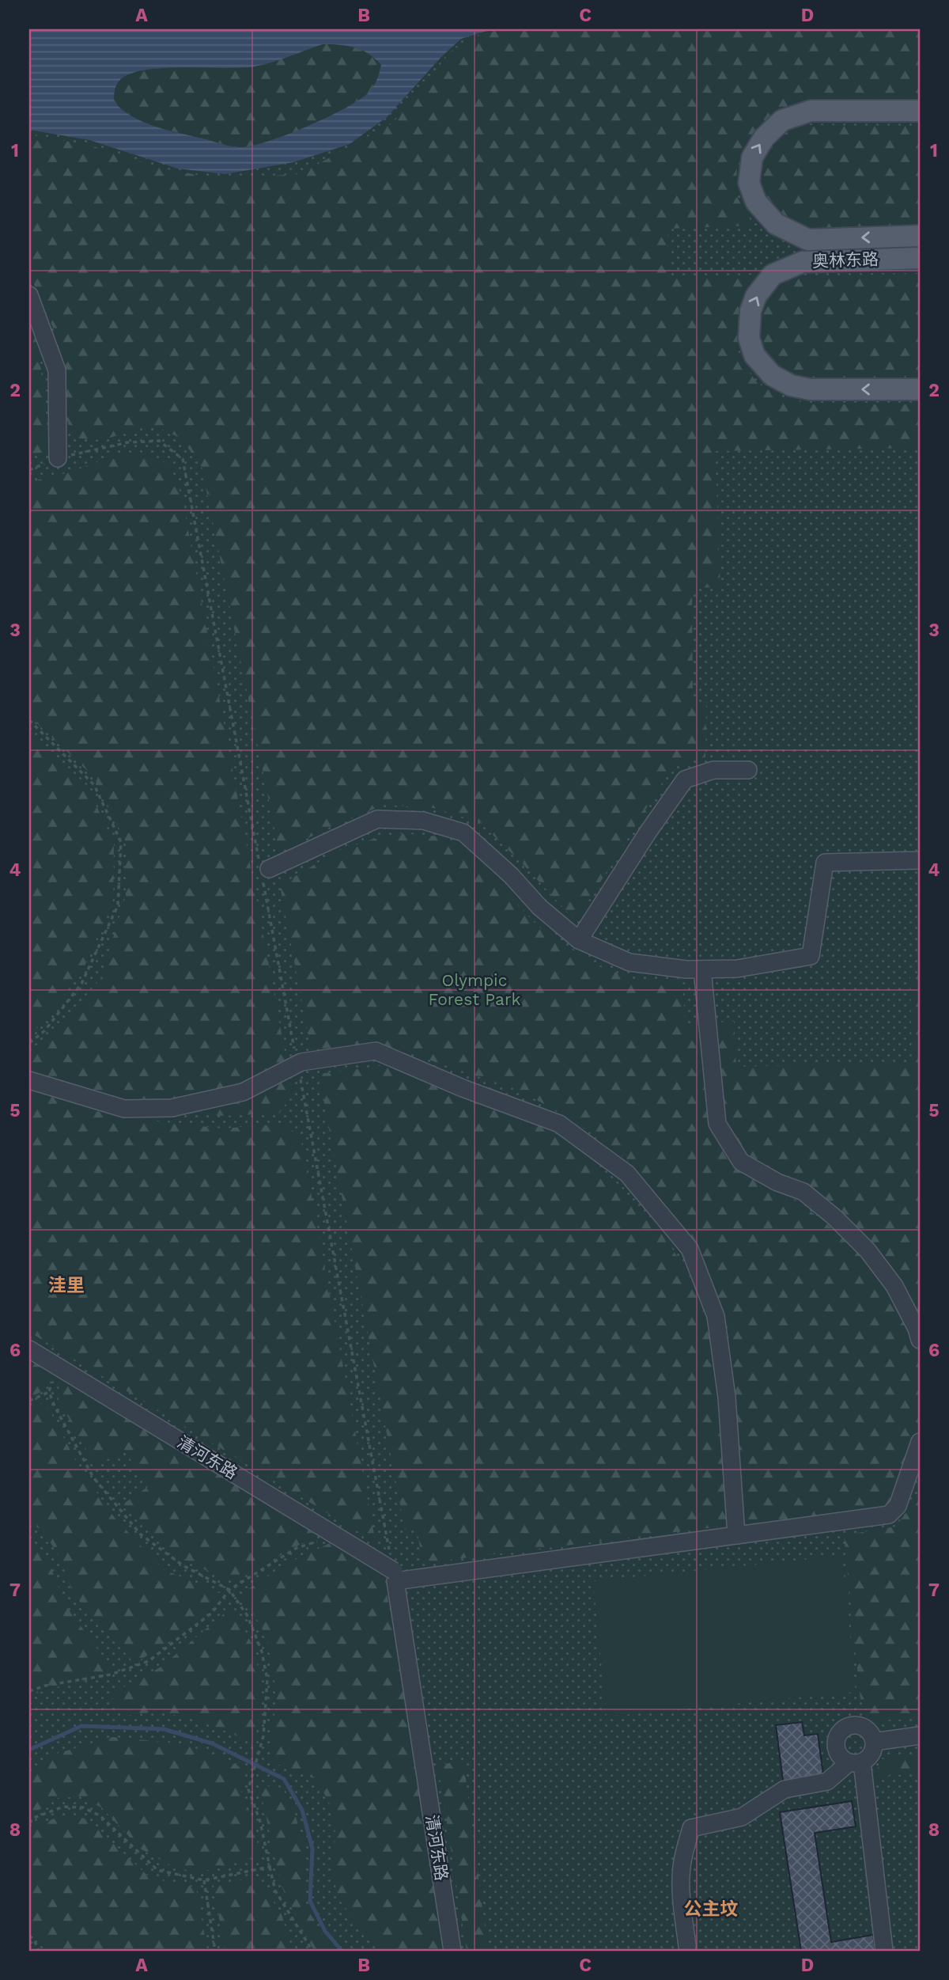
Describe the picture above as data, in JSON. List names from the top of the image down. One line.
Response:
{"streets":{"main road":["奥林东路"],"lane":["清河东路"]},"districts":["洼里","公主坟"],"parks":["Olympic Forest Park"],"grid":{"columns":["A","B","C","D"],"rows":["1","2","3","4","5","6","7","8"]}}
